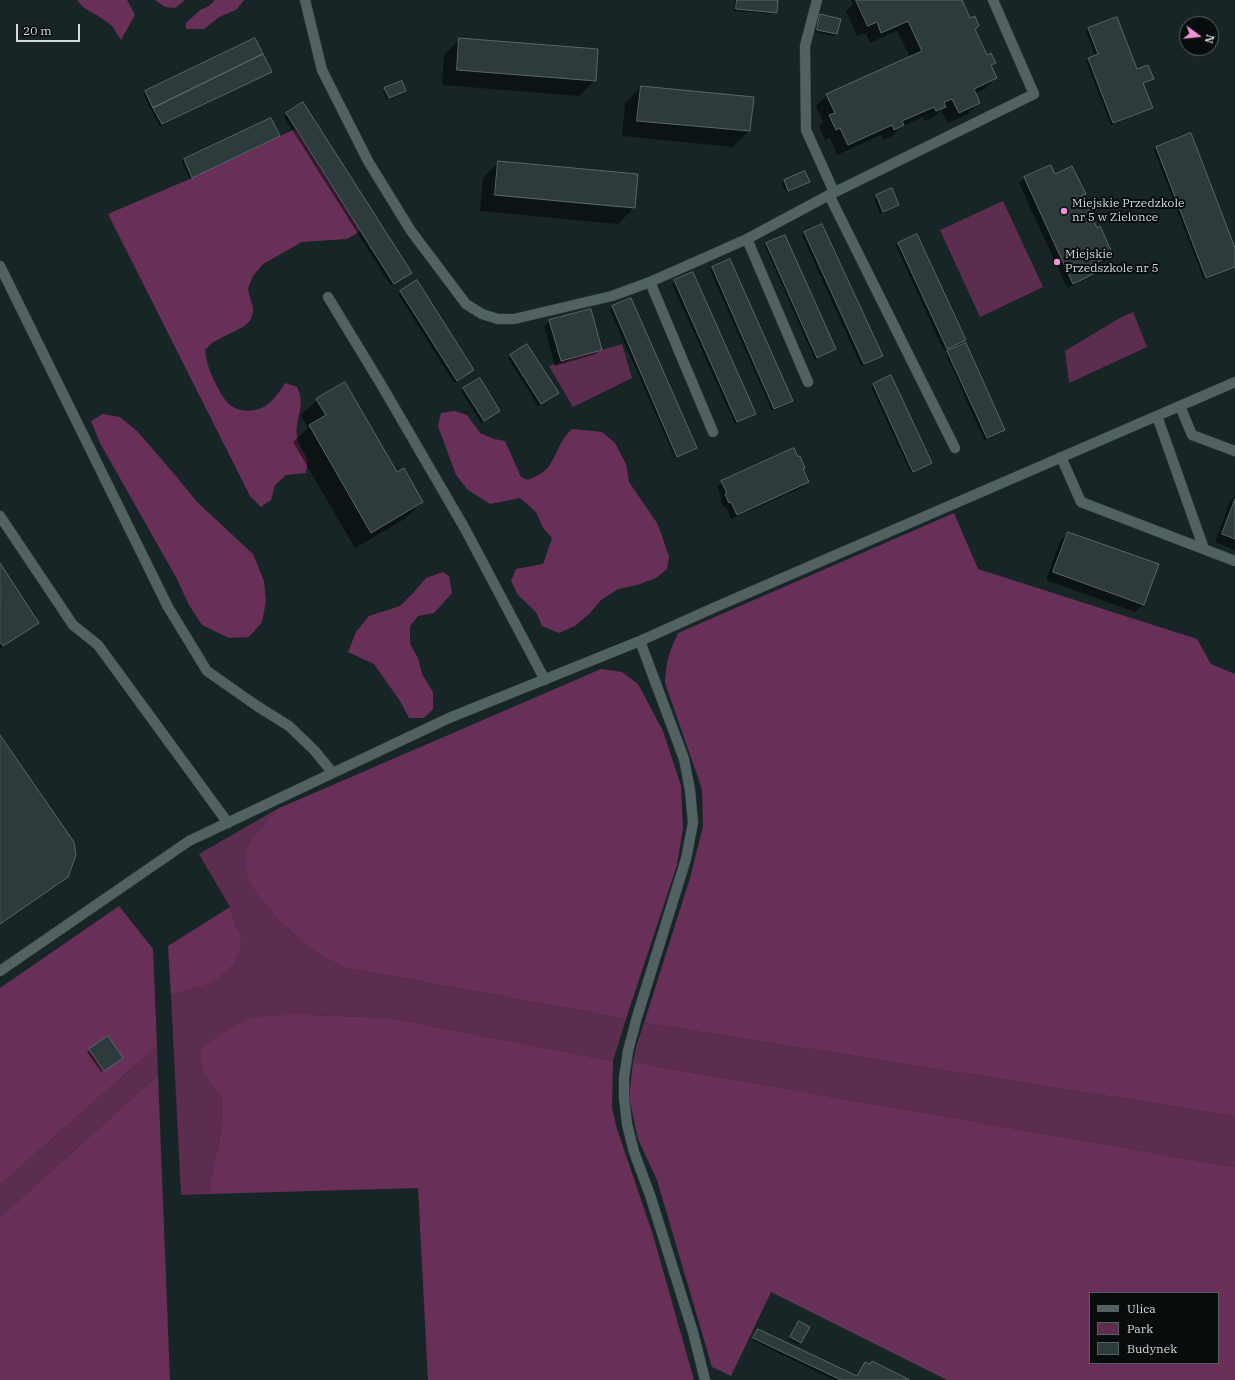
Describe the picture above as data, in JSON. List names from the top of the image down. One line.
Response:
{"places":["Miejskie Przedzkole nr 5 w Zielonce","Miejskie Przedszkole nr 5"],"legend":["Ulica","Park","Budynek"],"scale_bar":"20 m","north":"right"}
